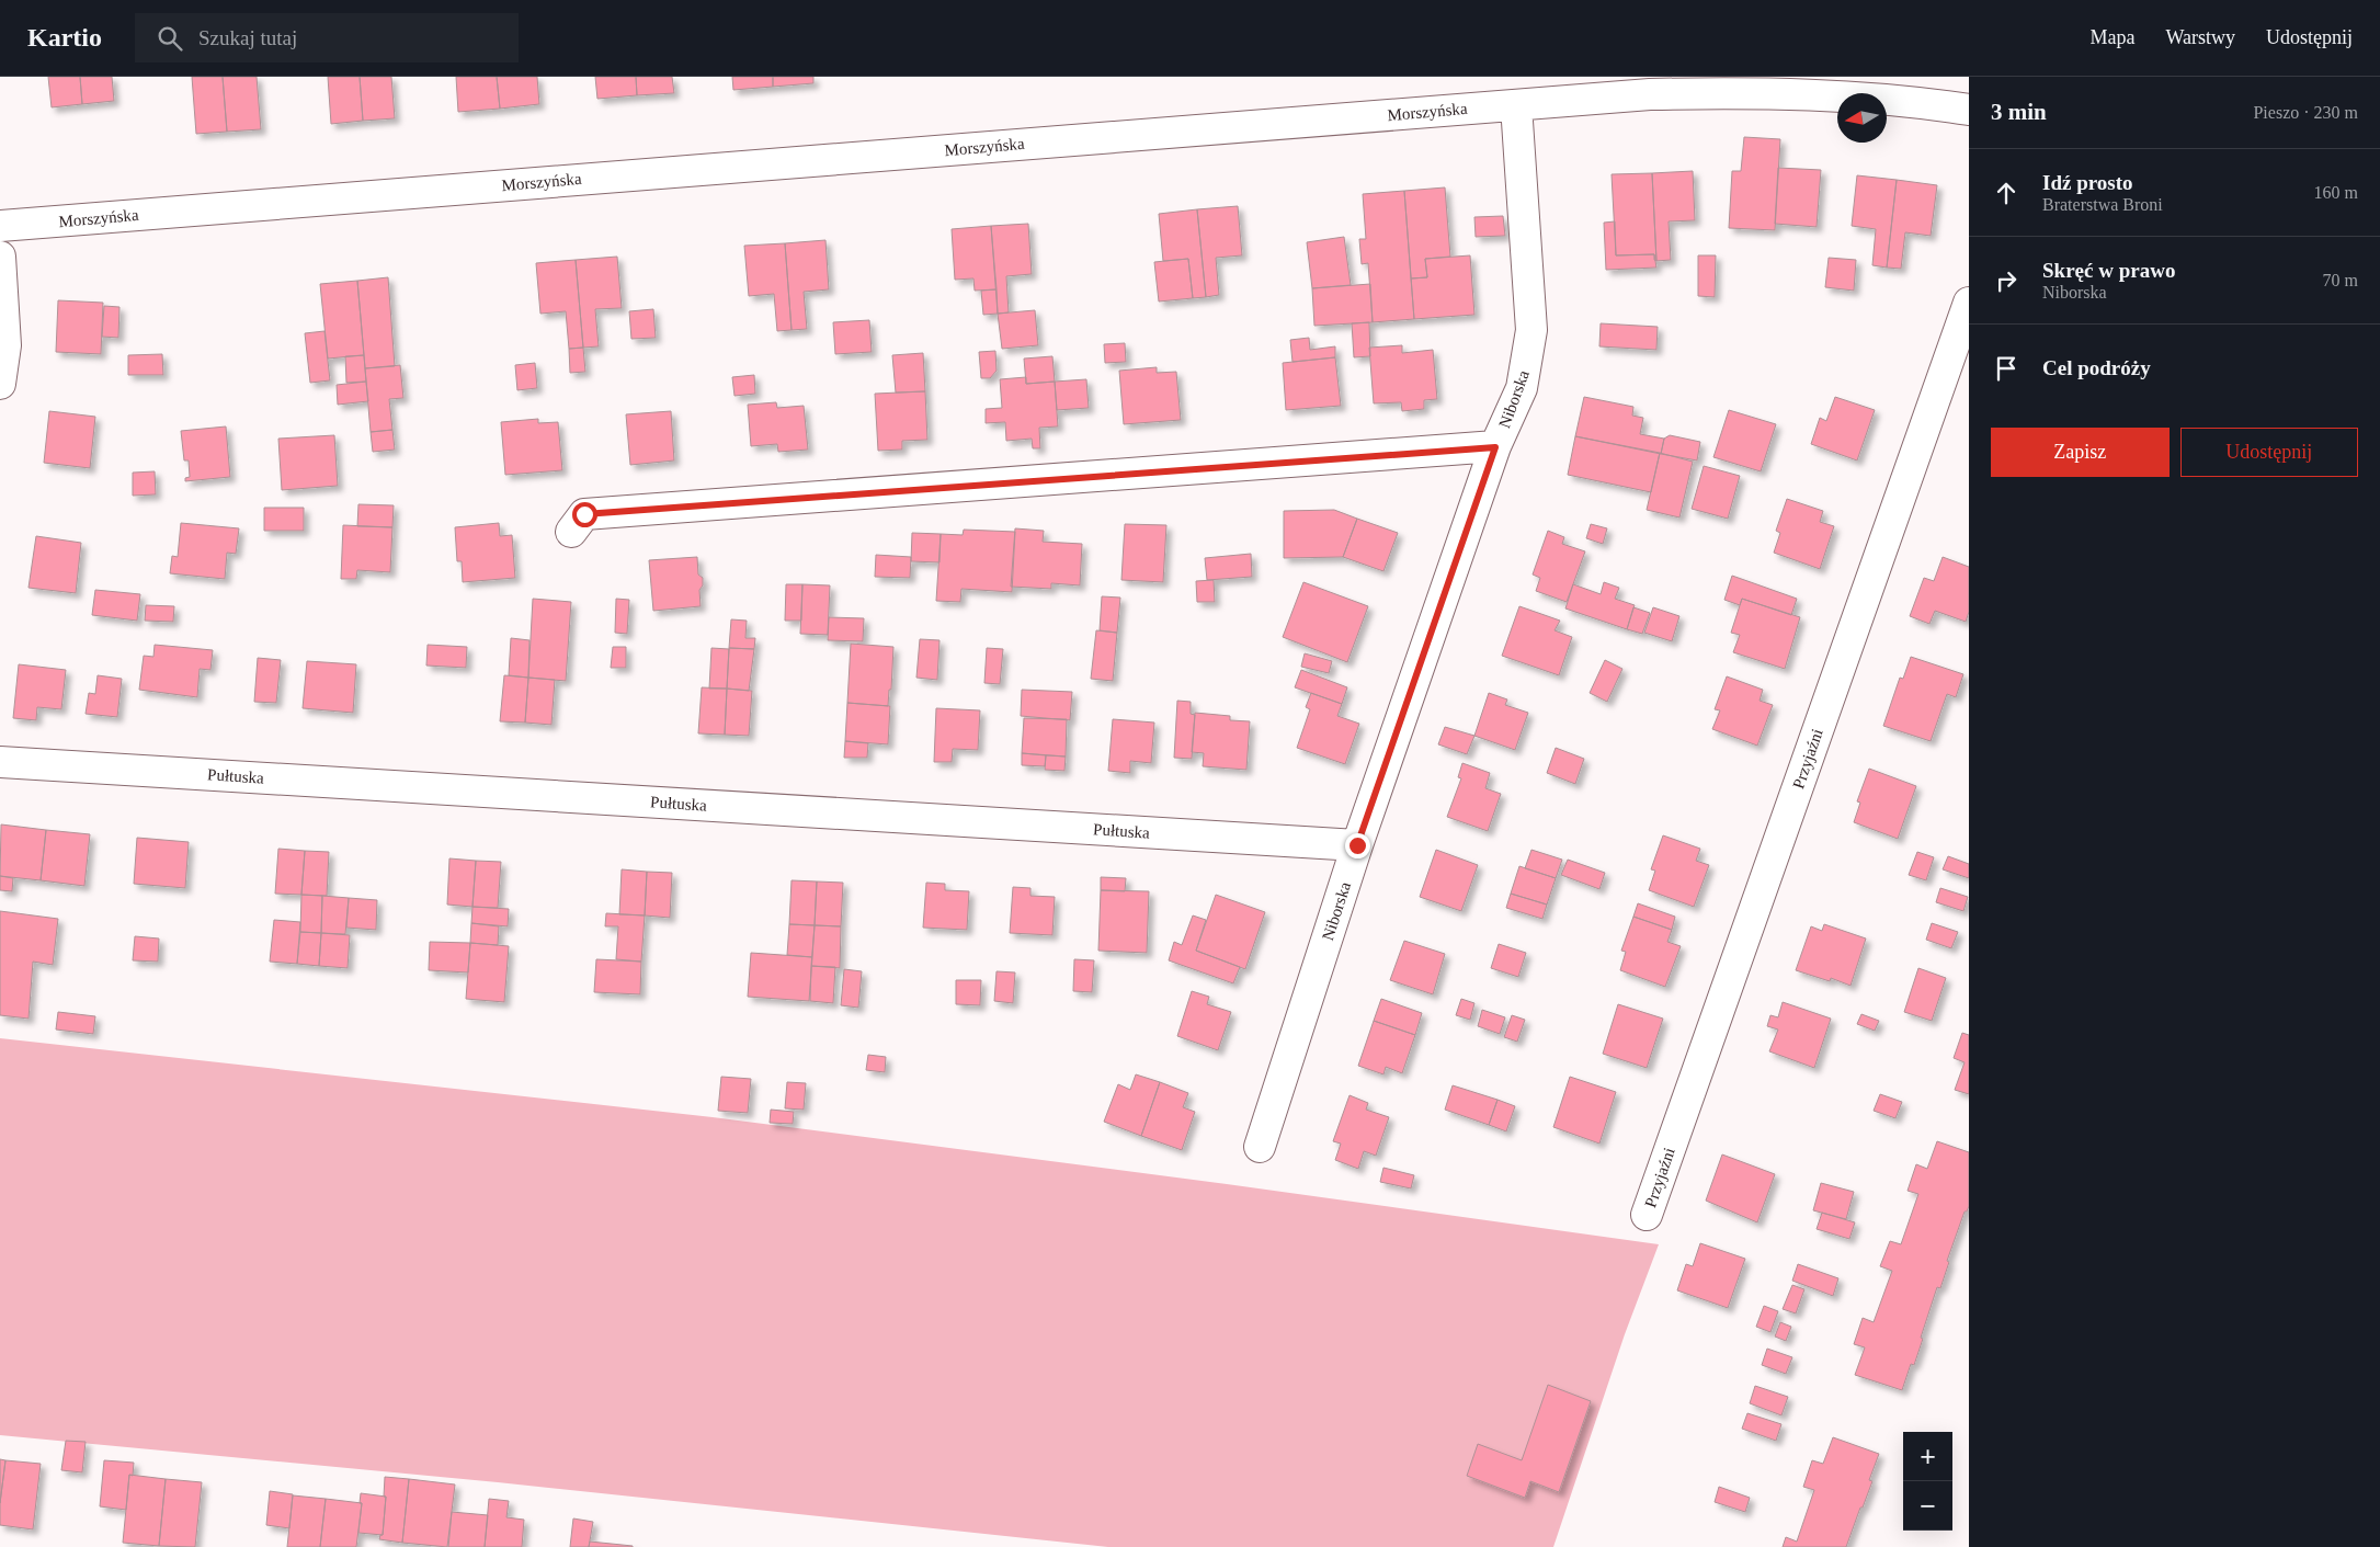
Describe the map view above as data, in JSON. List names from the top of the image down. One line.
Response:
{"streets":{"street":["Morszyńska","Niborska","Przyjaźni","Pułtuska"]},"crossings":[["Morszyńska","Niborska"],["Niborska","Pułtuska"]],"north":"left","page":{"header":"Kartio","search":"Szukaj tutaj","nav":["Mapa","Warstwy","Udostępnij"],"heading":["3 min","Pieszo · 230 m"],"list":[["Idź prosto","Braterstwa Broni","160 m"],["Skręć w prawo","Niborska","70 m"],"Cel podróży"],"buttons":["Zapisz","Udostępnij"],"map_buttons":["+","−"]}}
